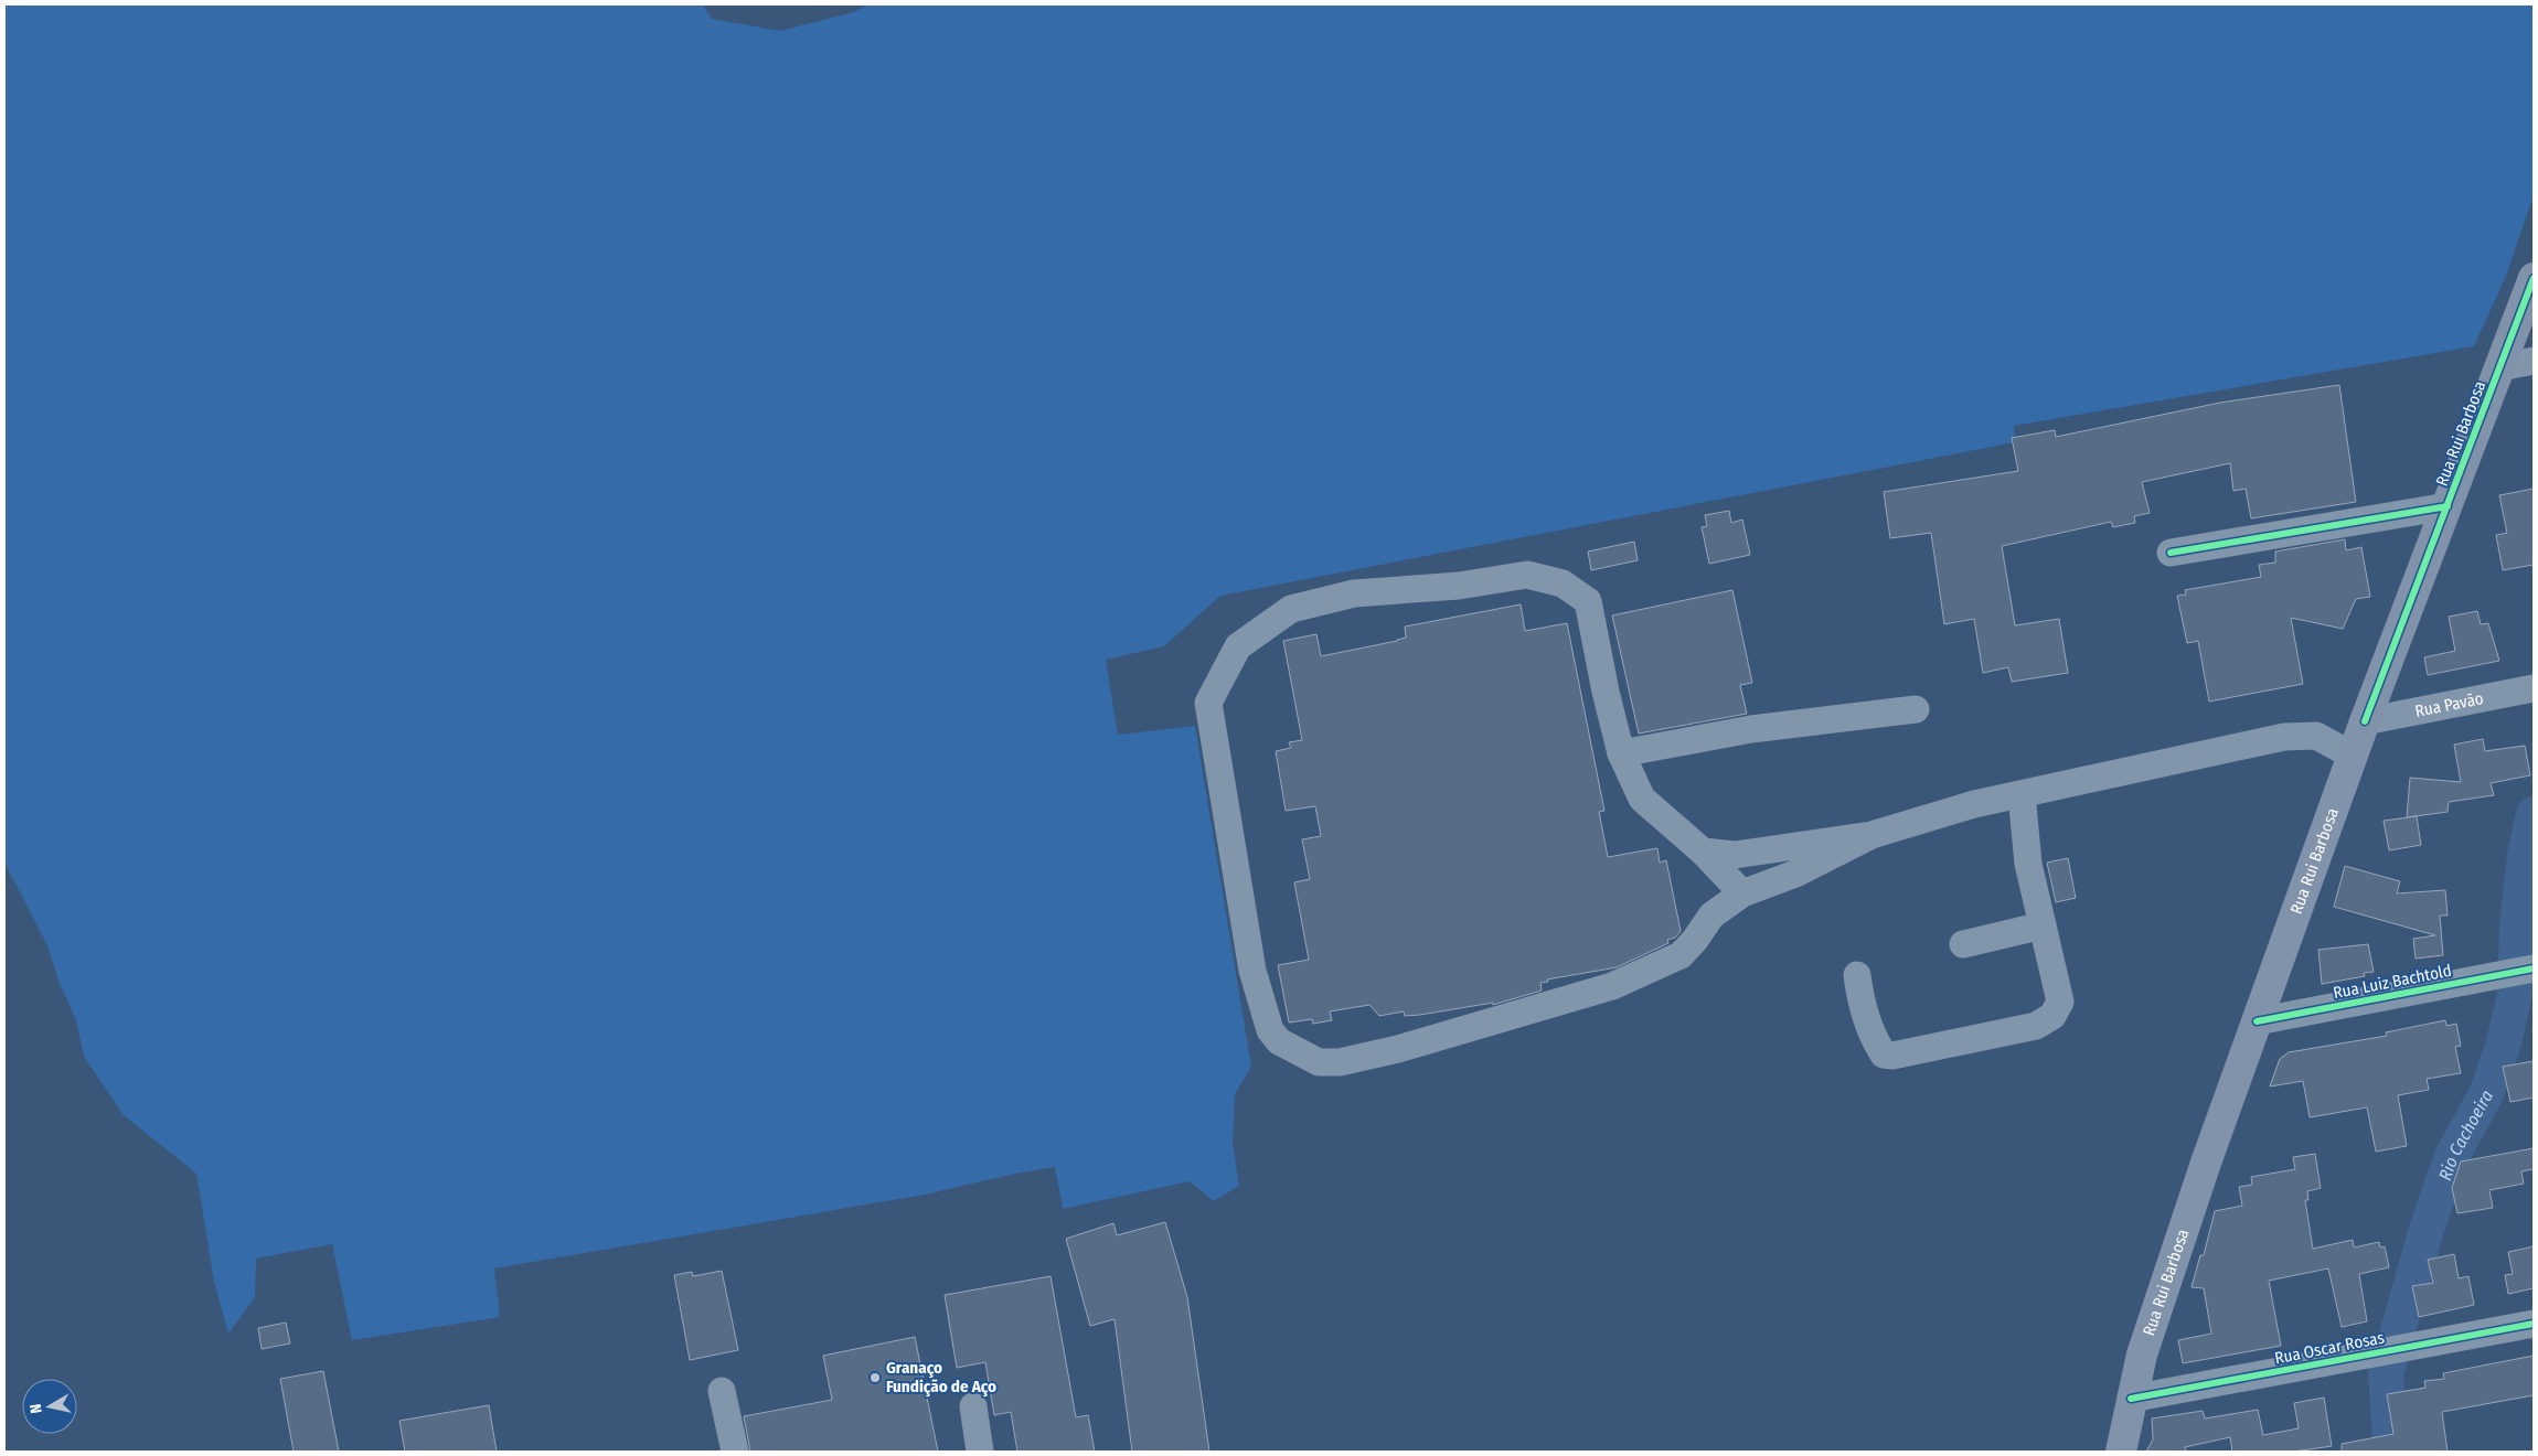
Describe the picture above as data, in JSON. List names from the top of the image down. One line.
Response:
{"streets":{"main road":["Rua Rui Barbosa"],"street":["Rua Pavão","Rua Luiz Bachtold","Rua Oscar Rosas"]},"crossings":[["Rua Rui Barbosa","Rua Pavão"],["Rua Rui Barbosa","Rua Luiz Bachtold"],["Rua Rui Barbosa","Rua Oscar Rosas"]],"water":["Rio Cachoeira"],"places":["Granaço Fundição de Aço"],"north":"left"}
